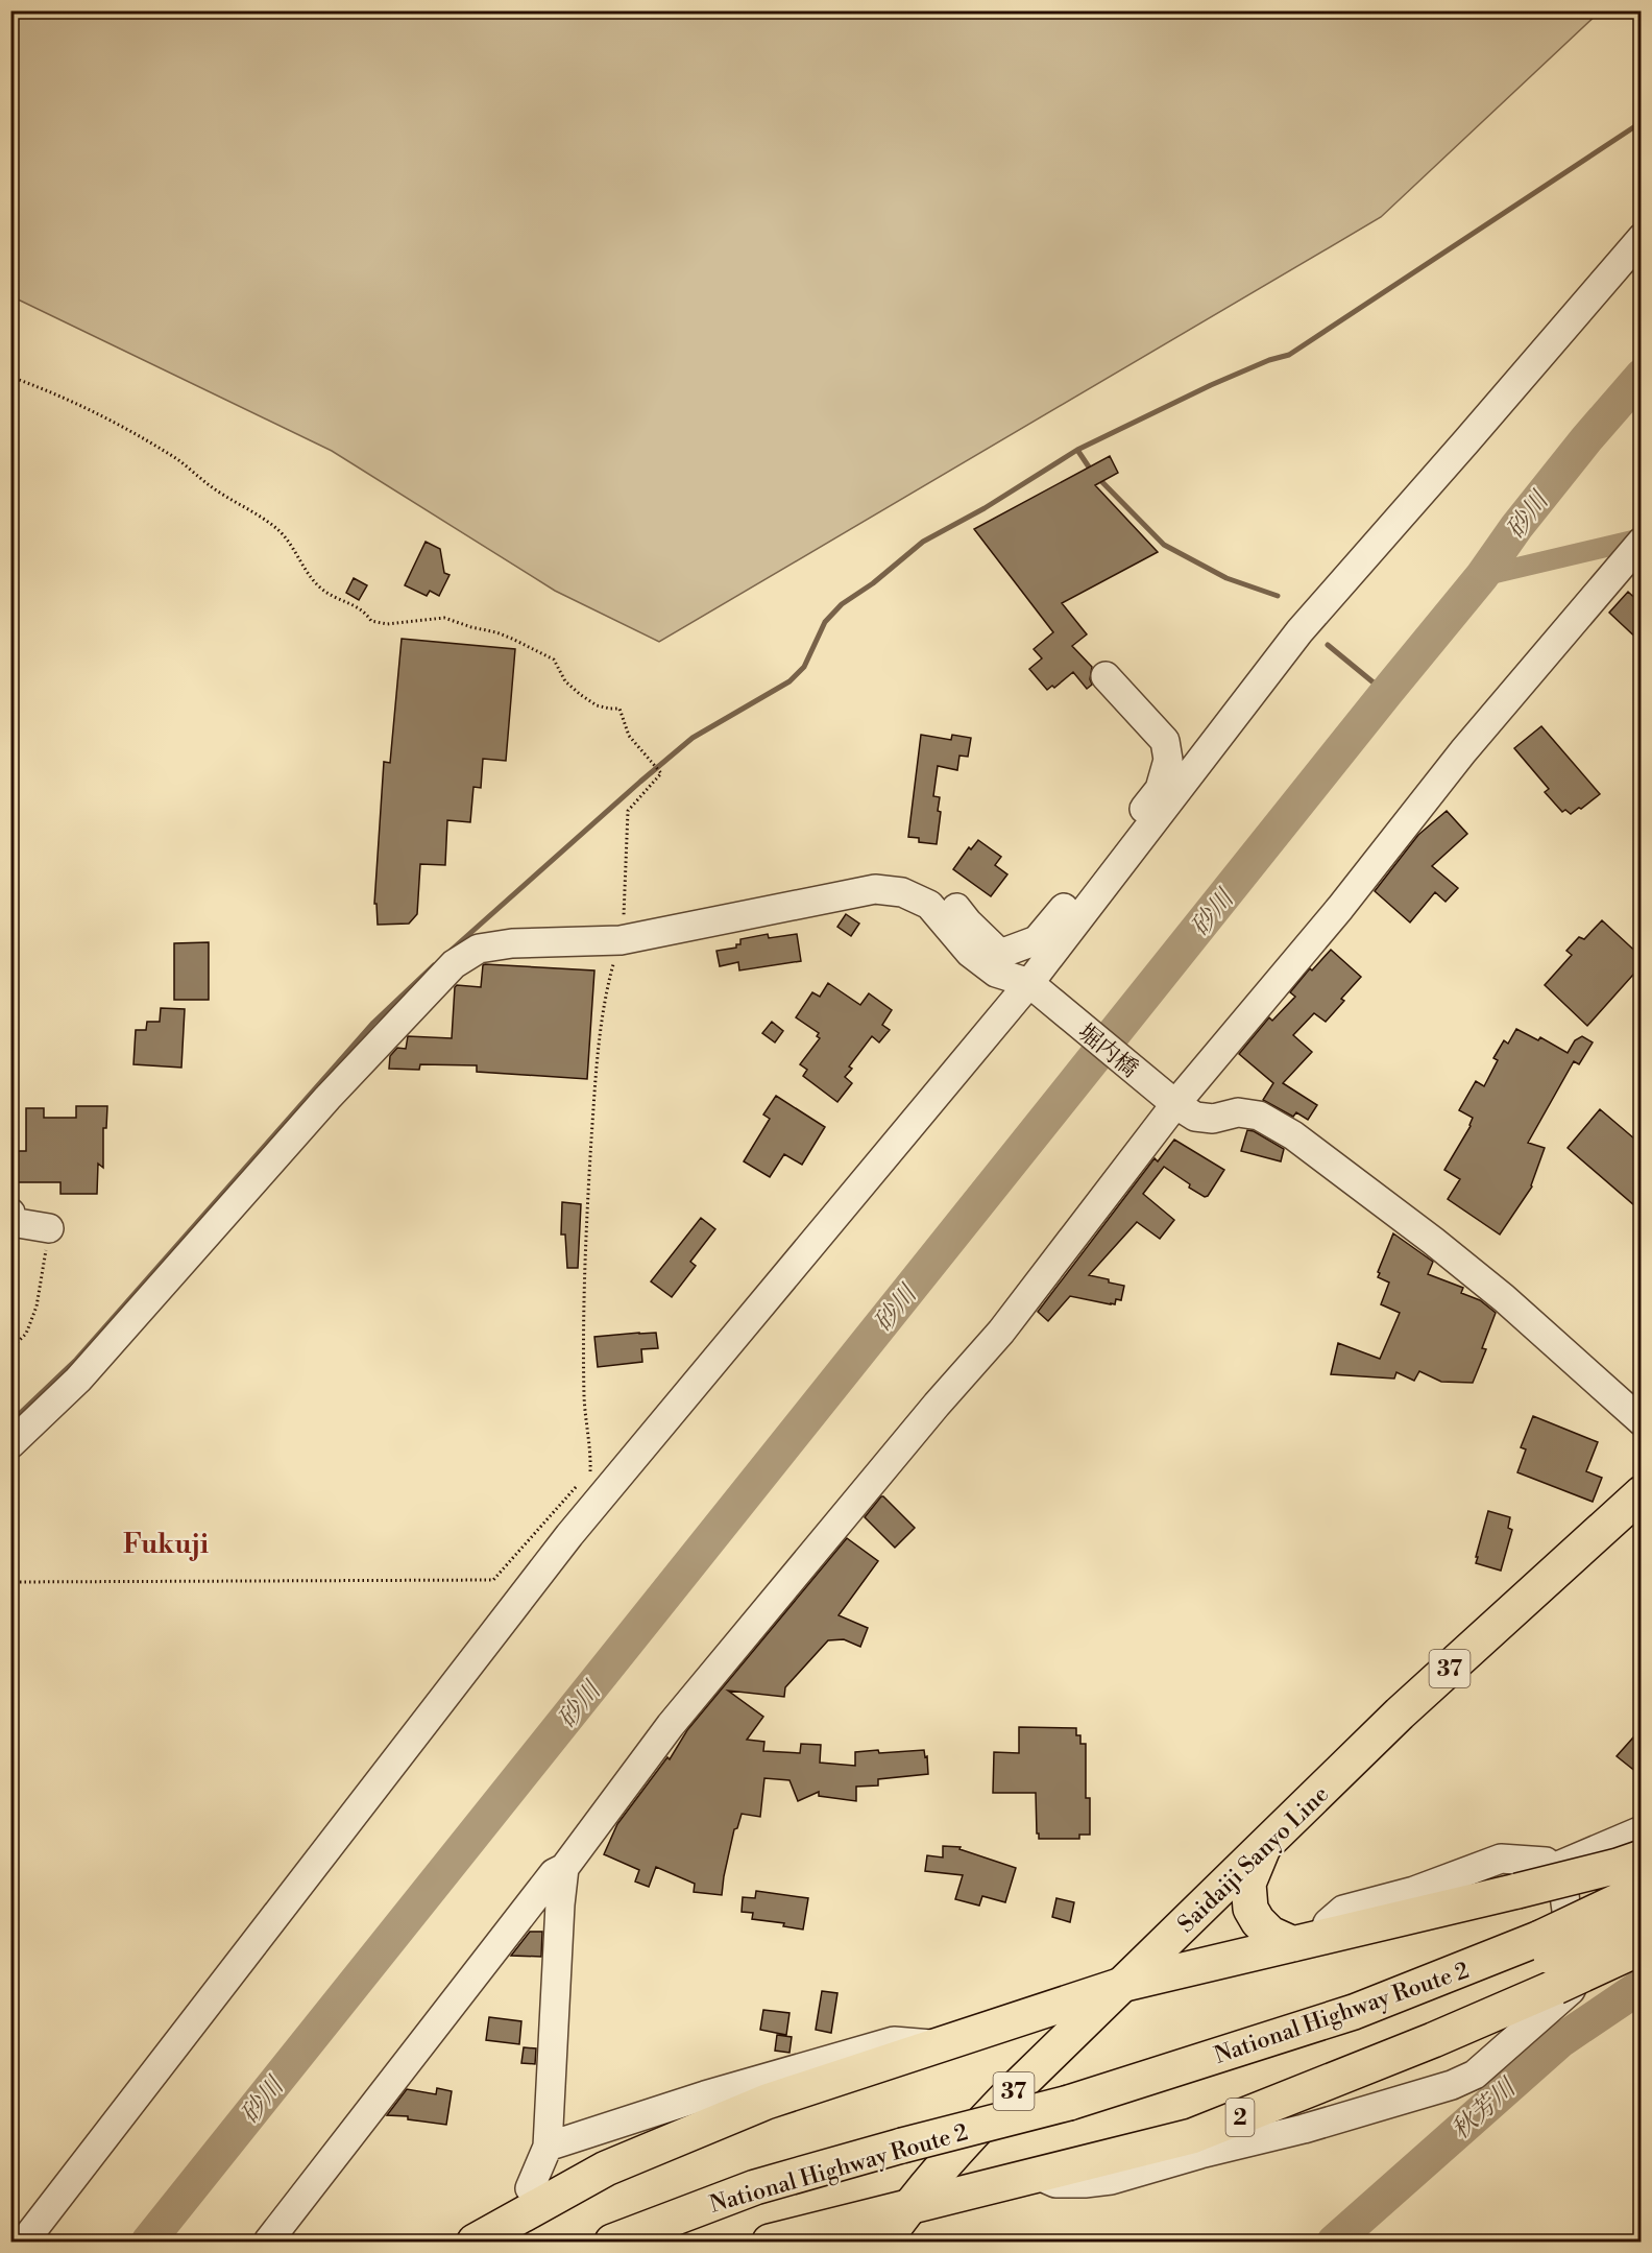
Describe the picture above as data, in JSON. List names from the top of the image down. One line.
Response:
{"streets":{"main road":["37","Saidaiji Sanyo Line","National Highway Route 2","2"],"street":["堀内橋"]},"crossings":[["Saidaiji Sanyo Line","2"],["National Highway Route 2","2"]],"districts":["Fukuji"],"water":["砂川","秋芳川"]}
